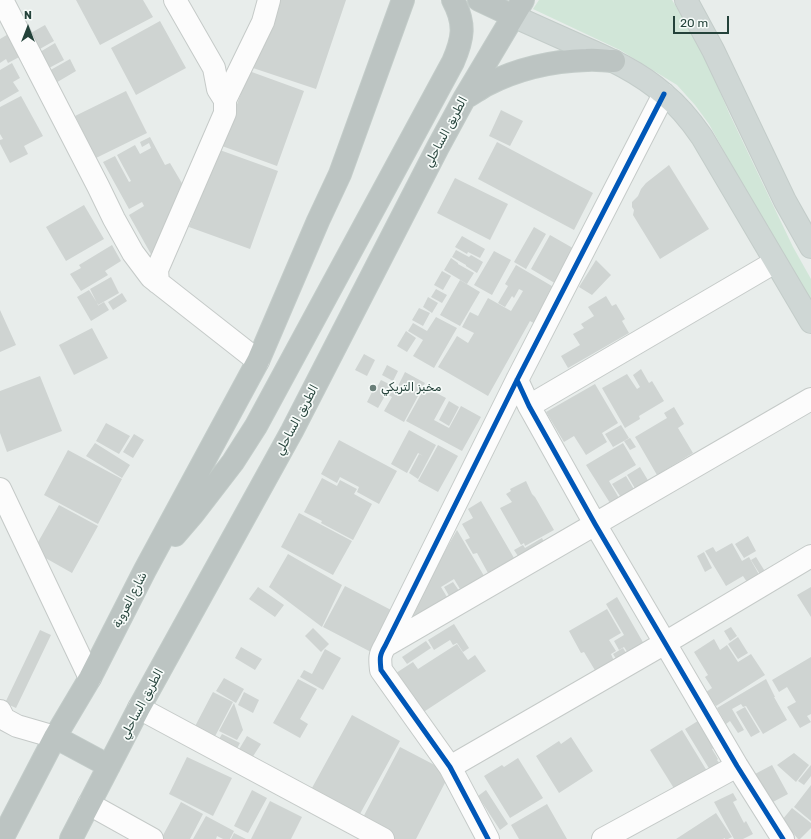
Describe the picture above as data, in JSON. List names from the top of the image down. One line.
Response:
{"streets":{"highway":["الطريق الساحلي","شارع العروبة"]},"places":["مخبز التريكي"],"scale_bar":"20 m","north":"top"}
